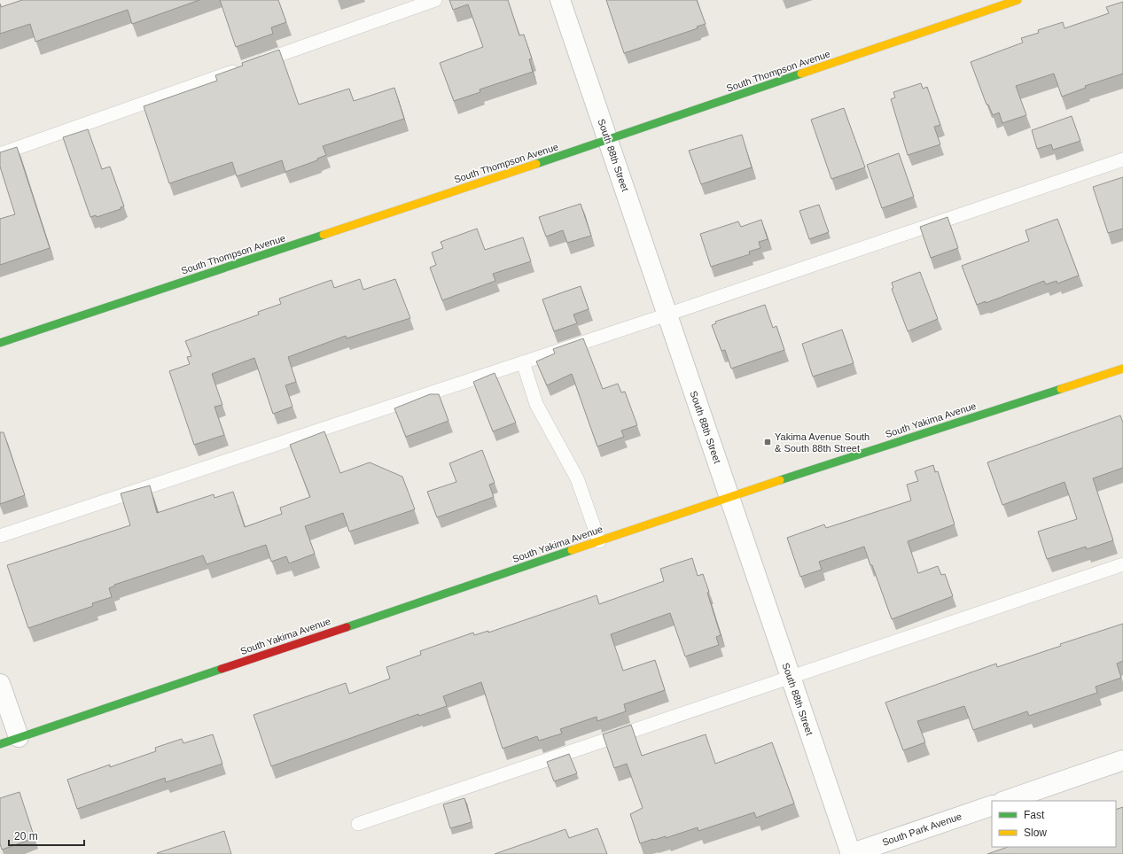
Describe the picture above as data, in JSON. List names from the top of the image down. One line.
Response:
{"streets":{"main road":["South Thompson Avenue","South Yakima Avenue"],"street":["South 88th Street","South Park Avenue"]},"crossings":[["South Thompson Avenue","South 88th Street"],["South 88th Street","South Yakima Avenue"],["South 88th Street","South Park Avenue"]],"places":{"transit":["Yakima Avenue South & South 88th Street"]},"legend":["Fast","Slow"],"scale_bar":"20 m"}
